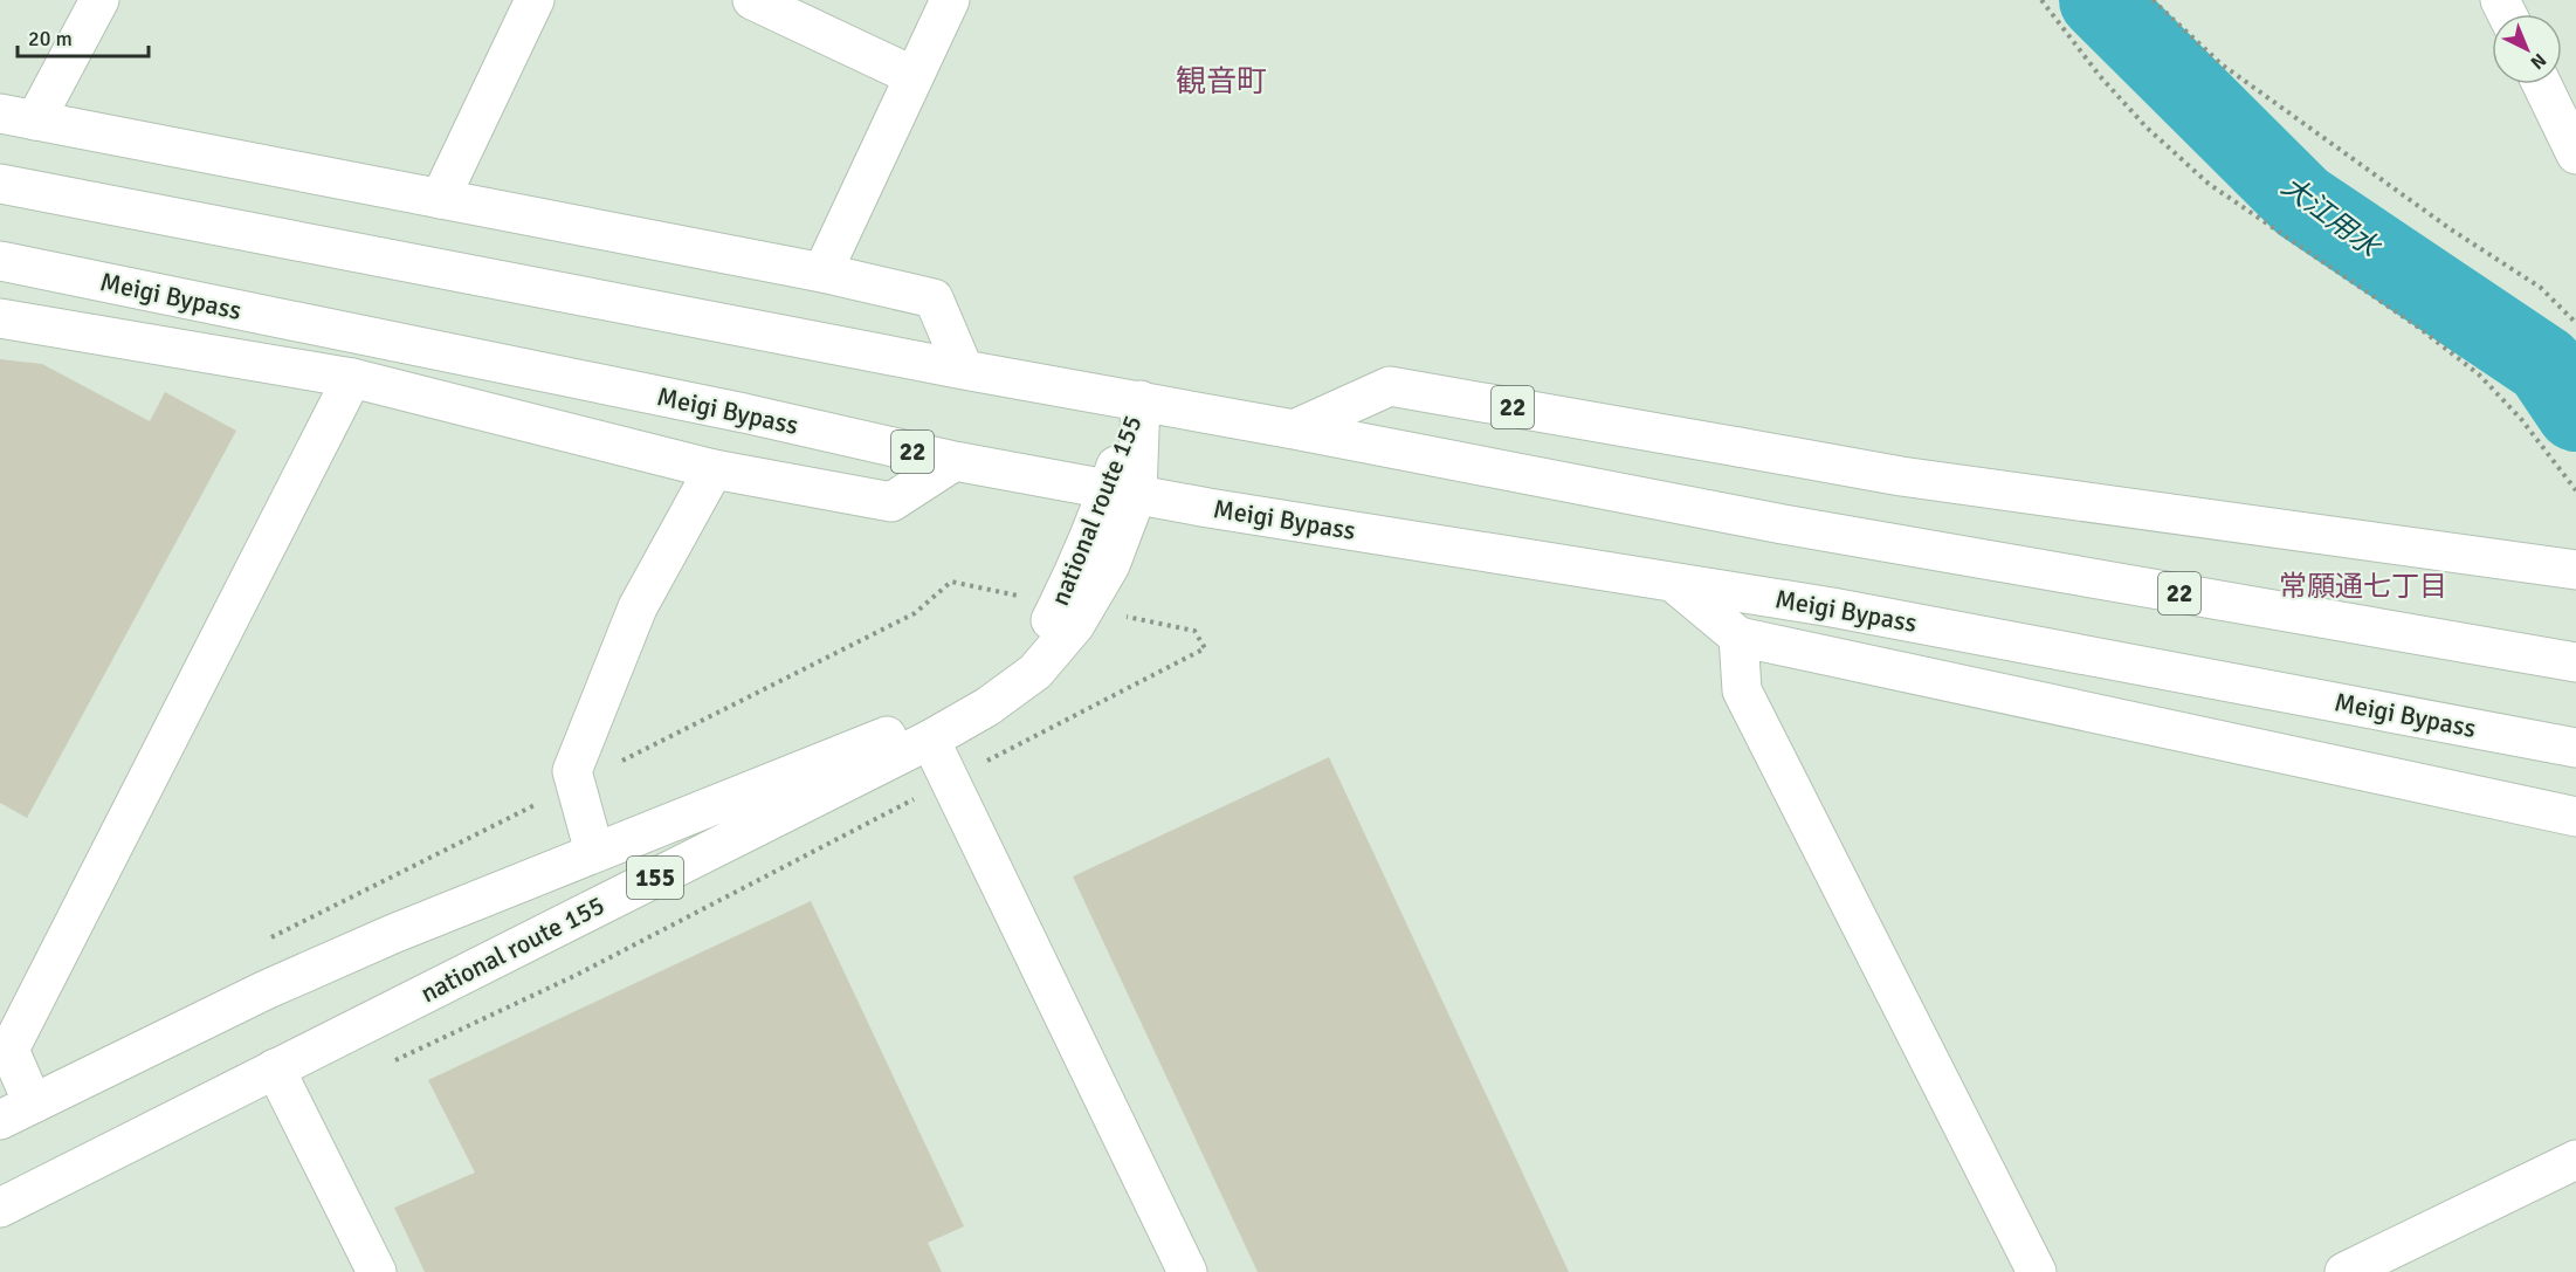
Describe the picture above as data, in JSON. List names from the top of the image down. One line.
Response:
{"streets":{"main road":["Meigi Bypass","22","national route 155","155"]},"crossings":[["Meigi Bypass","22"],["Meigi Bypass","national route 155"],["22","national route 155"]],"districts":["観音町","常願通七丁目"],"water":["大江用水"],"scale_bar":"20 m","north":"bottom right"}
